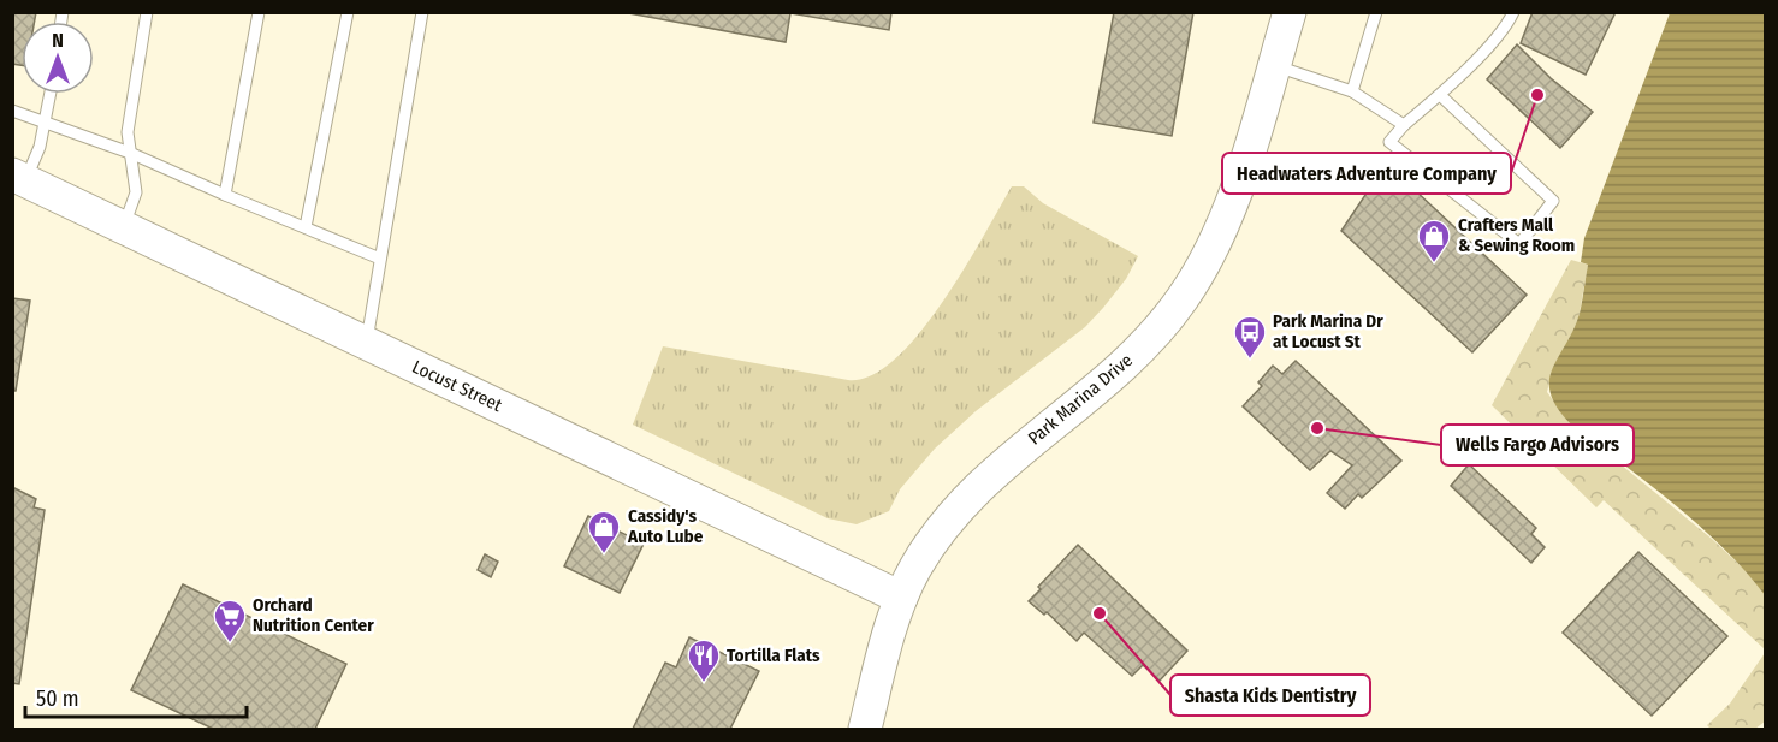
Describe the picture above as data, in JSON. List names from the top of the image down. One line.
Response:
{"streets":{"street":["Locust Street","Park Marina Drive"]},"crossings":[["Locust Street","Park Marina Drive"]],"places":{"other":["Headwaters Adventure Company","Wells Fargo Advisors","Shasta Kids Dentistry"],"shop":["Crafters Mall & Sewing Room","Cassidy's Auto Lube"],"bus stop":["Park Marina Dr at Locust St"],"supermarket":["Orchard Nutrition Center"],"restaurant":["Tortilla Flats"]},"scale_bar":"50 m","north":"top"}
